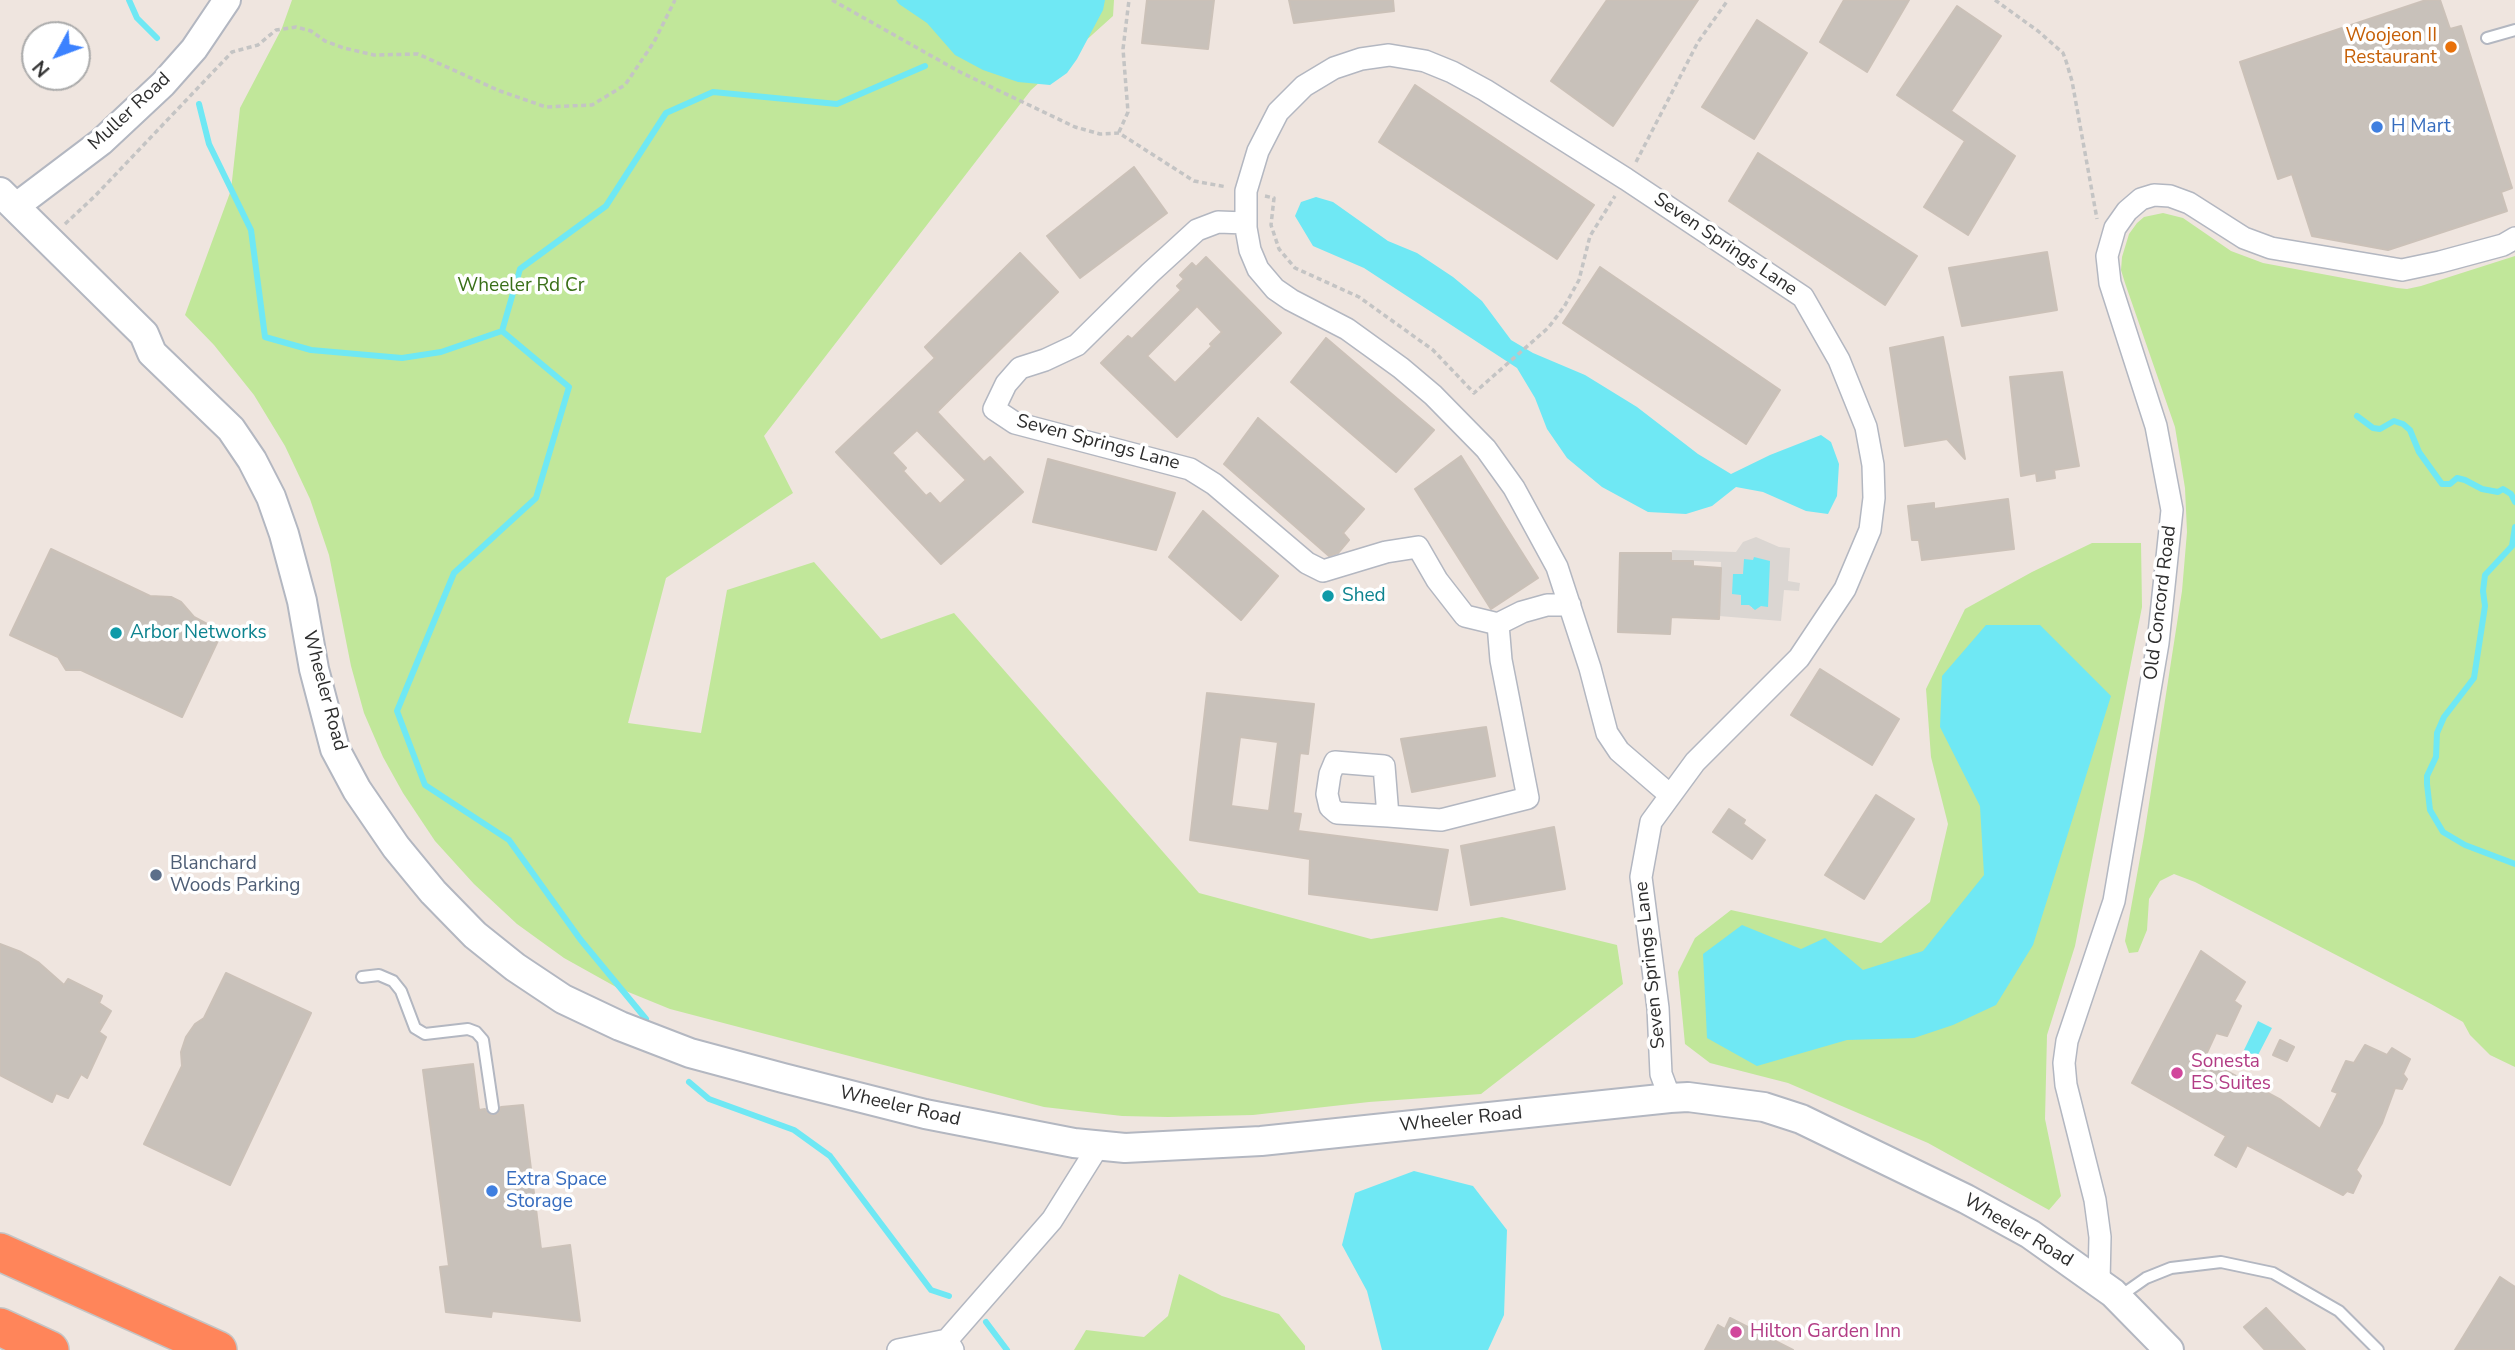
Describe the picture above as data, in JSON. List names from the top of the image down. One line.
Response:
{"streets":{"main road":["Wheeler Road"],"street":["Muller Road","Seven Springs Lane","Old Concord Road"]},"crossings":[["Muller Road","Wheeler Road"],["Seven Springs Lane","Wheeler Road"],["Old Concord Road","Wheeler Road"]],"parks":["Wheeler Rd Cr"],"places":["Woojeon II Restaurant","H Mart","Shed","Arbor Networks","Blanchard Woods Parking","Sonesta ES Suites","Extra Space Storage","Hilton Garden Inn"],"north":"bottom left"}
